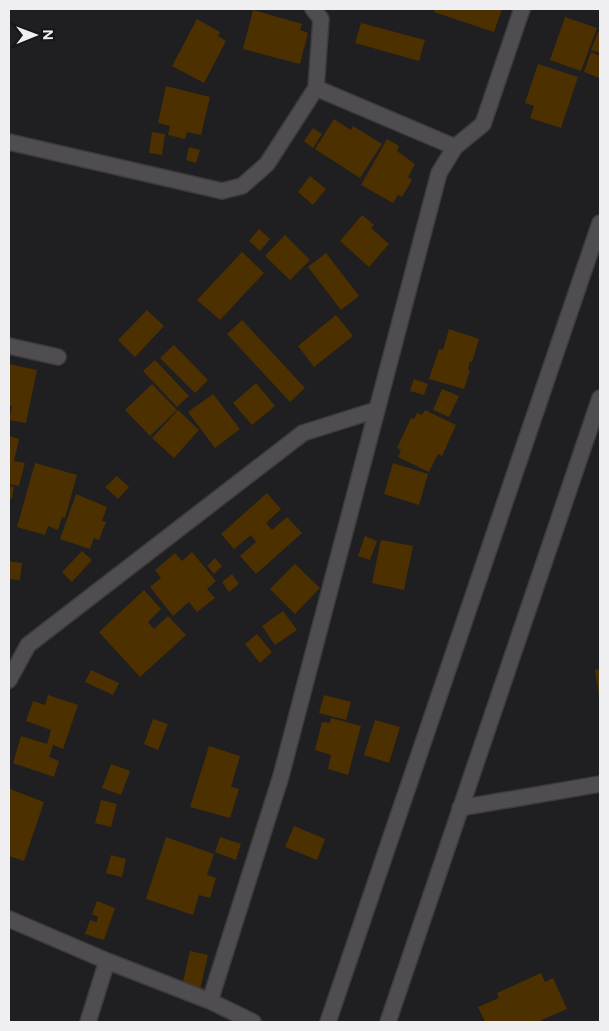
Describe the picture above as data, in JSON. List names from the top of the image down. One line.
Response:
{"north":"right"}
